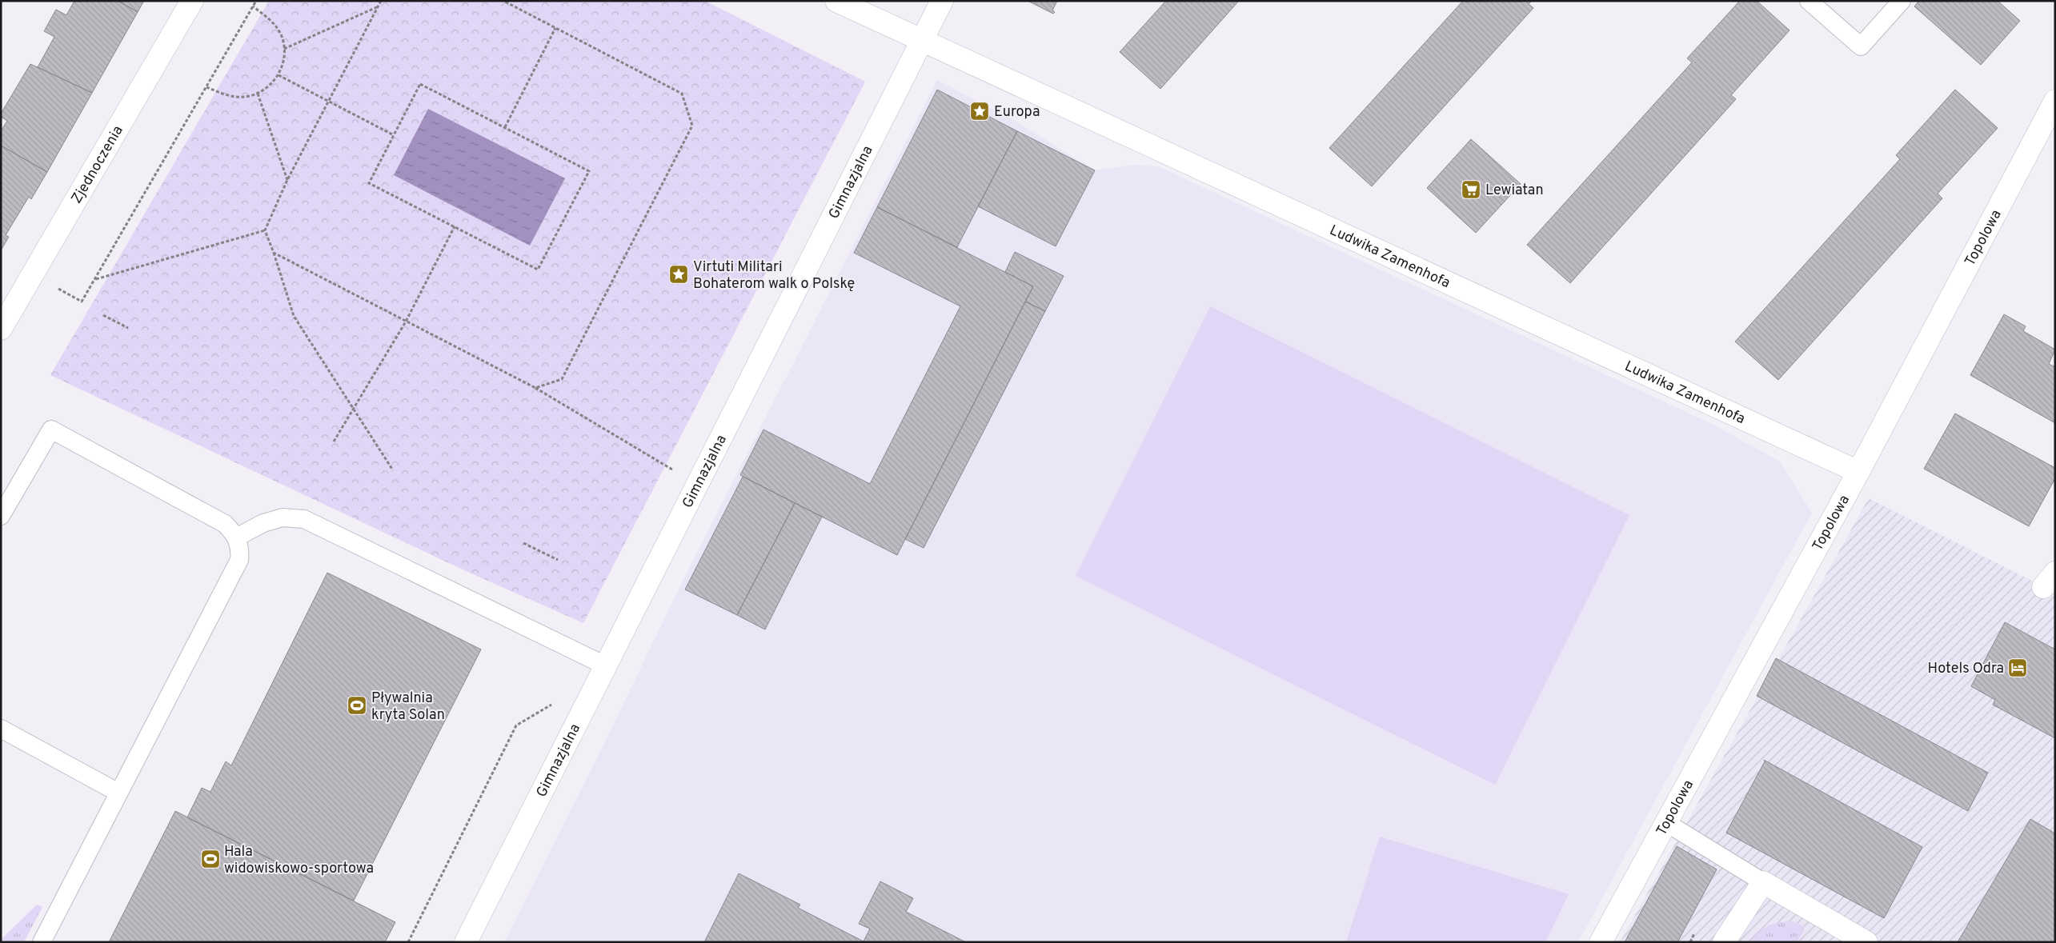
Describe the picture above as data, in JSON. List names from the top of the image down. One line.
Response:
{"streets":{"street":["Zjednoczenia","Gimnazjalna","Topolowa","Ludwika Zamenhofa"]},"crossings":[["Gimnazjalna","Ludwika Zamenhofa"],["Topolowa","Ludwika Zamenhofa"]],"places":{"place":["Europa","Virtuti Militari Bohaterom walk o Polskę"],"supermarket":["Lewiatan"],"hotel":["Hotels Odra"],"sports":["Pływalnia kryta Solan","Hala widowiskowo-sportowa"]}}
